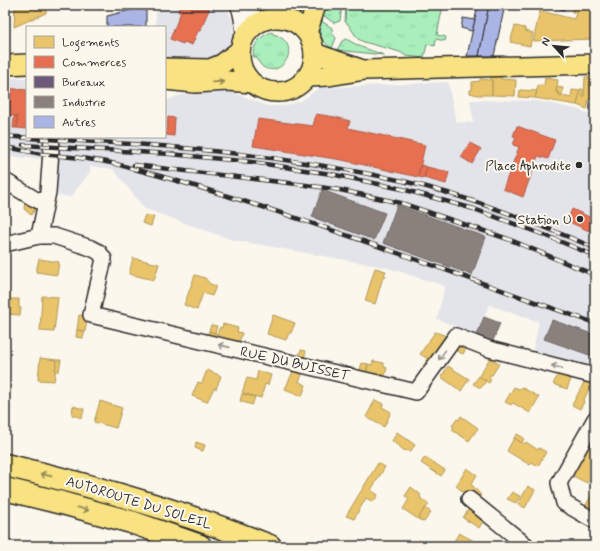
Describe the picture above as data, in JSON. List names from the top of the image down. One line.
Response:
{"streets":{"highway":["AUTOROUTE DU SOLEIL"],"street":["RUE DU BUISSET"]},"one_way":["RUE DU BUISSET"],"places":["Place Aphrodite","Station U"],"legend":["Logements","Commerces","Bureaux","Industrie","Autres"],"north":"top left"}
